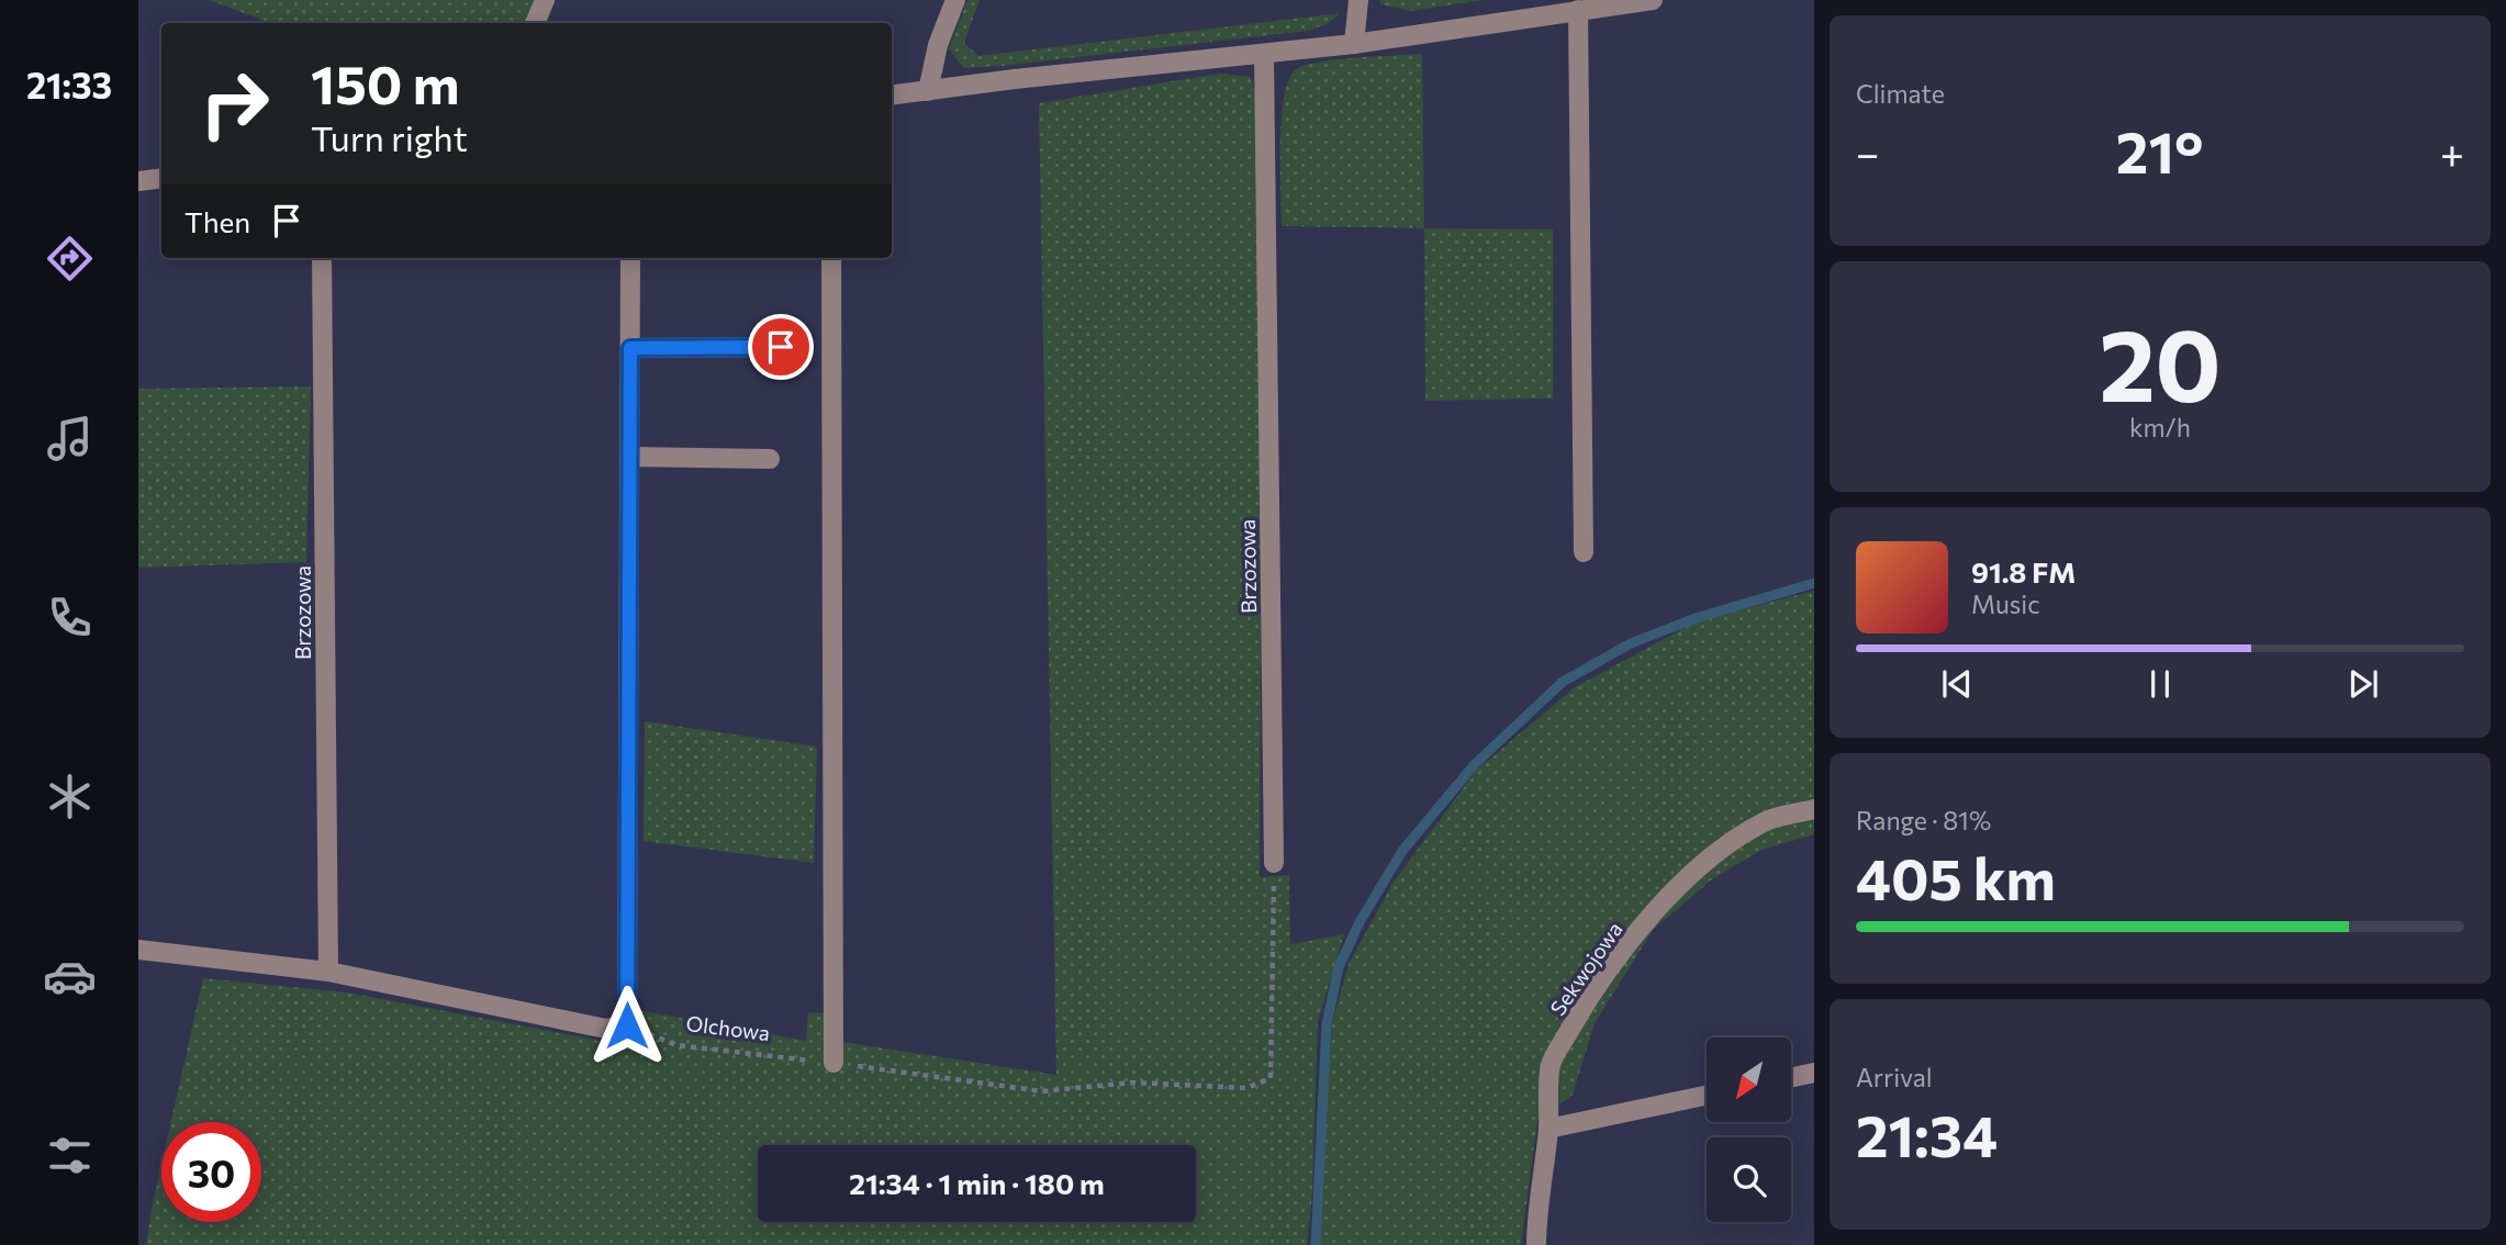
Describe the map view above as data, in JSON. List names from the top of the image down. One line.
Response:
{"streets":{"street":["Brzozowa","Sekwojowa"],"path":["Olchowa"]},"crossings":[["Brzozowa","Olchowa"]],"north":"bottom left","page":{"tabs":"21:33","tile":["Climate",["20","km/h"],["Range · 81%","405 km"],["Arrival","21:34"]],"turn":["150 m","Turn right"],"heat":["−","21°","+"],"then":"Then","song":["91.8 FM","Music"],"limit":"30","trip":"21:34 · 1 min · 180 m"}}
